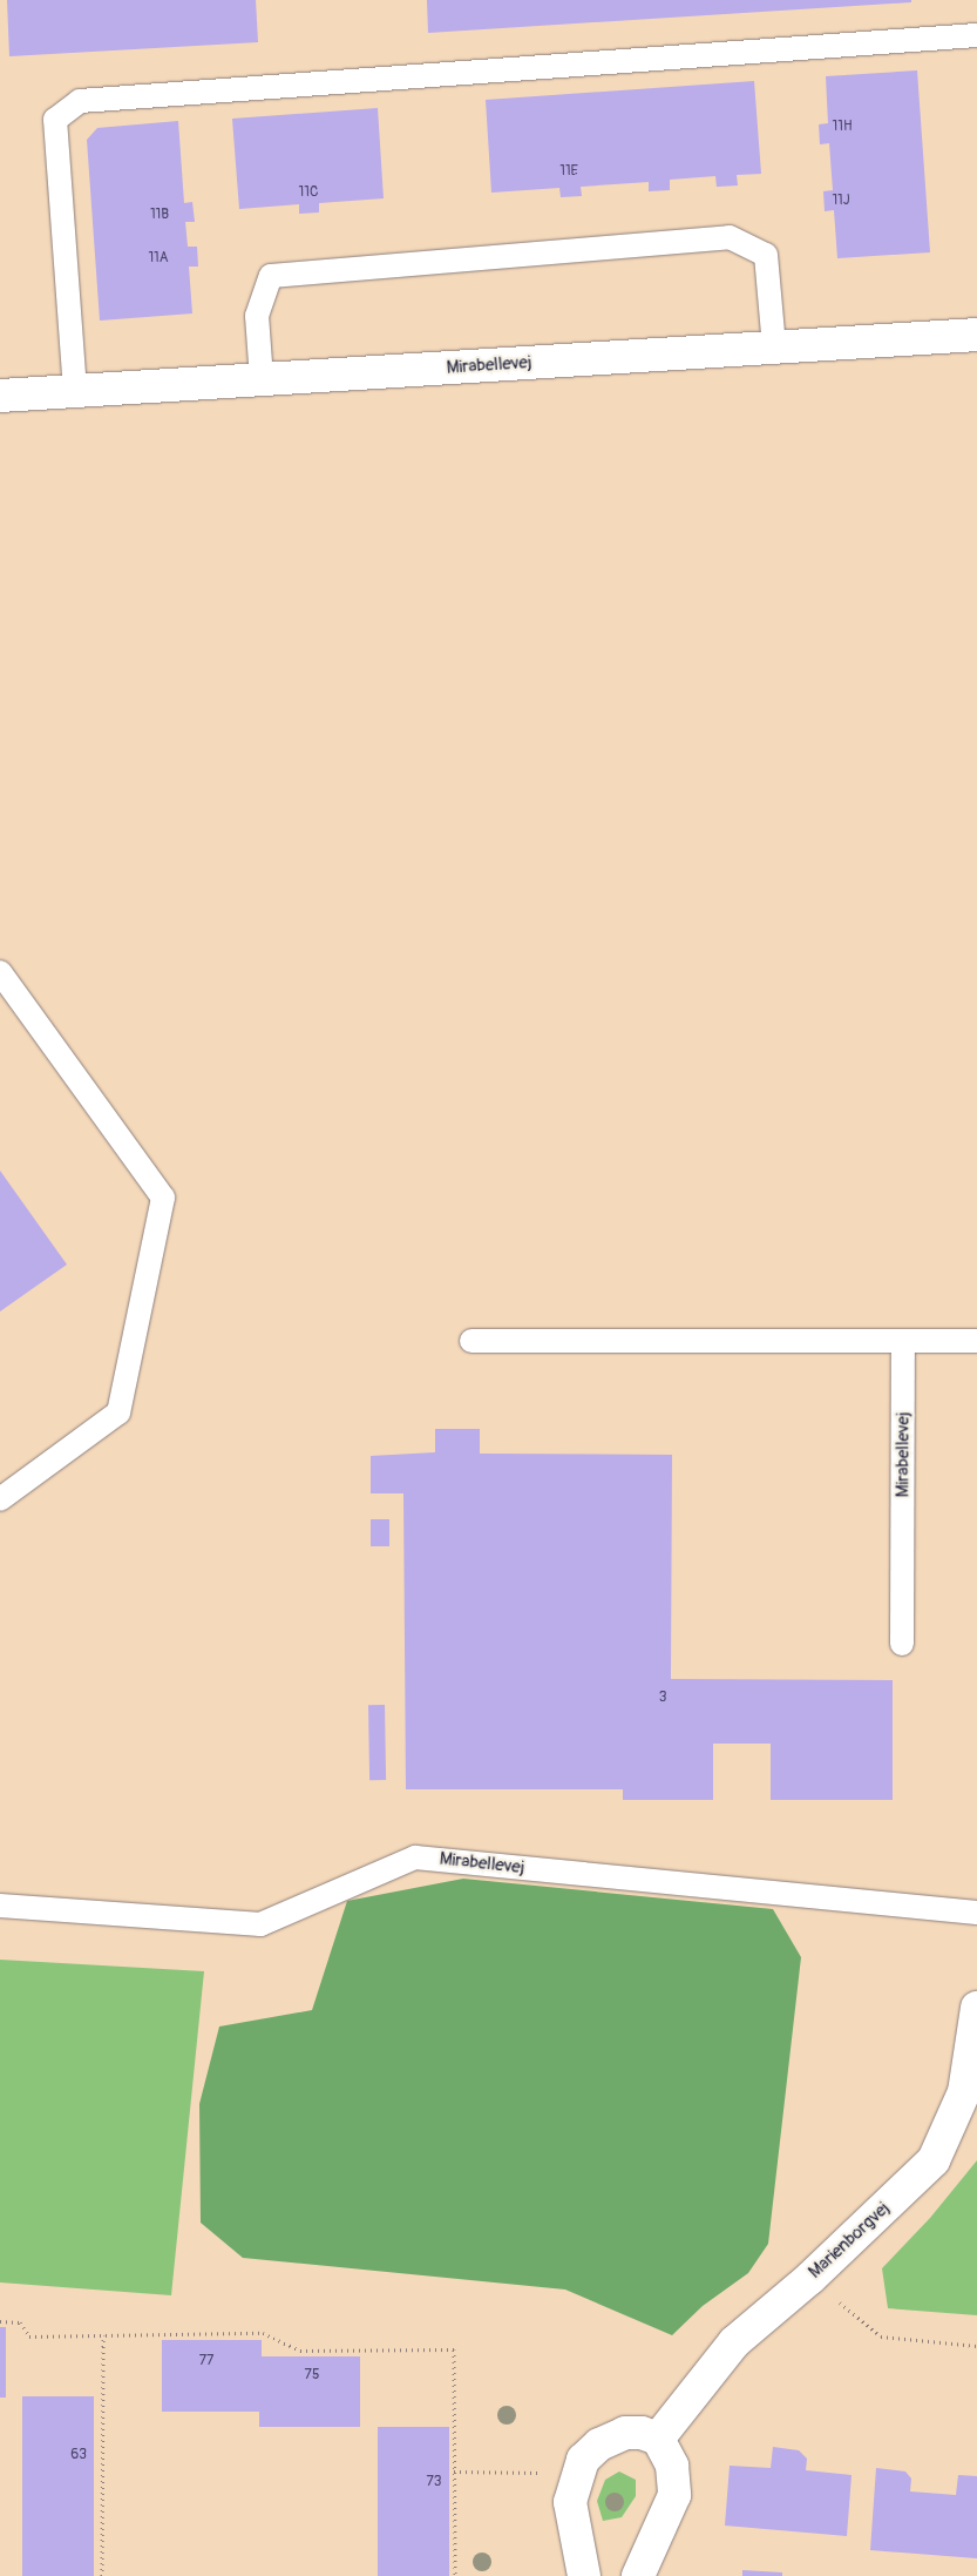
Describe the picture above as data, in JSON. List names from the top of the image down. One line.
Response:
{"streets":{"street":["Mirabellevej","Marienborgvej"]},"house_numbers":["11H","11E","11C","11J","11B","11A","3","77","75","63","73"]}
